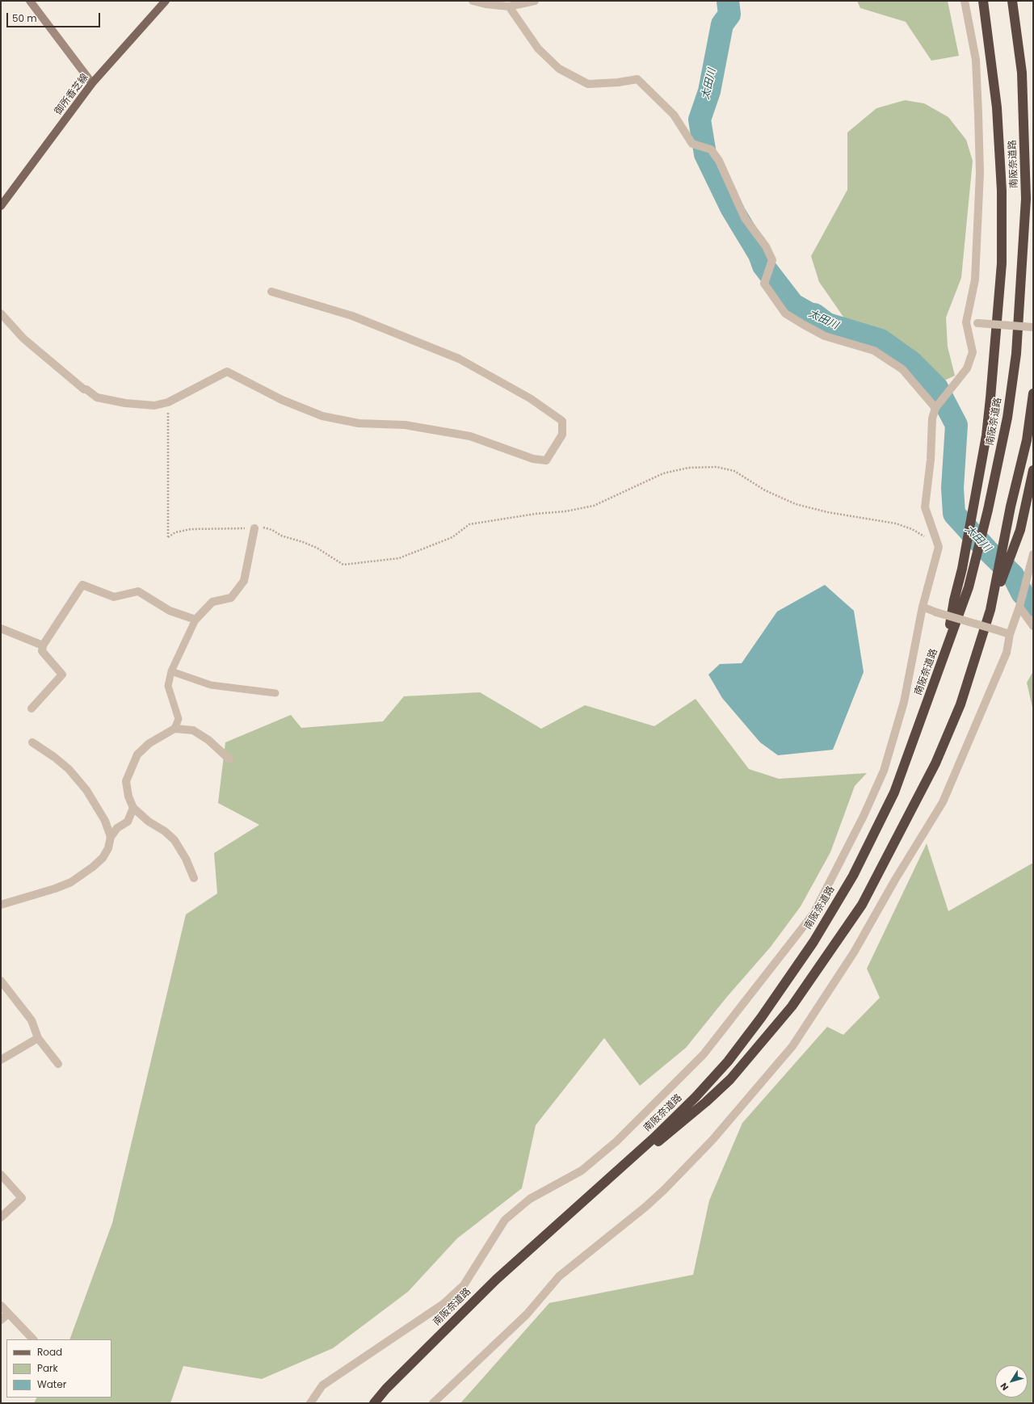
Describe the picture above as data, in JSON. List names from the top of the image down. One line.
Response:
{"streets":{"highway":["南阪奈道路"],"main road":["御所香芝線"]},"water":["太田川"],"legend":["Road","Park","Water"],"scale_bar":"50 m","north":"bottom left"}
